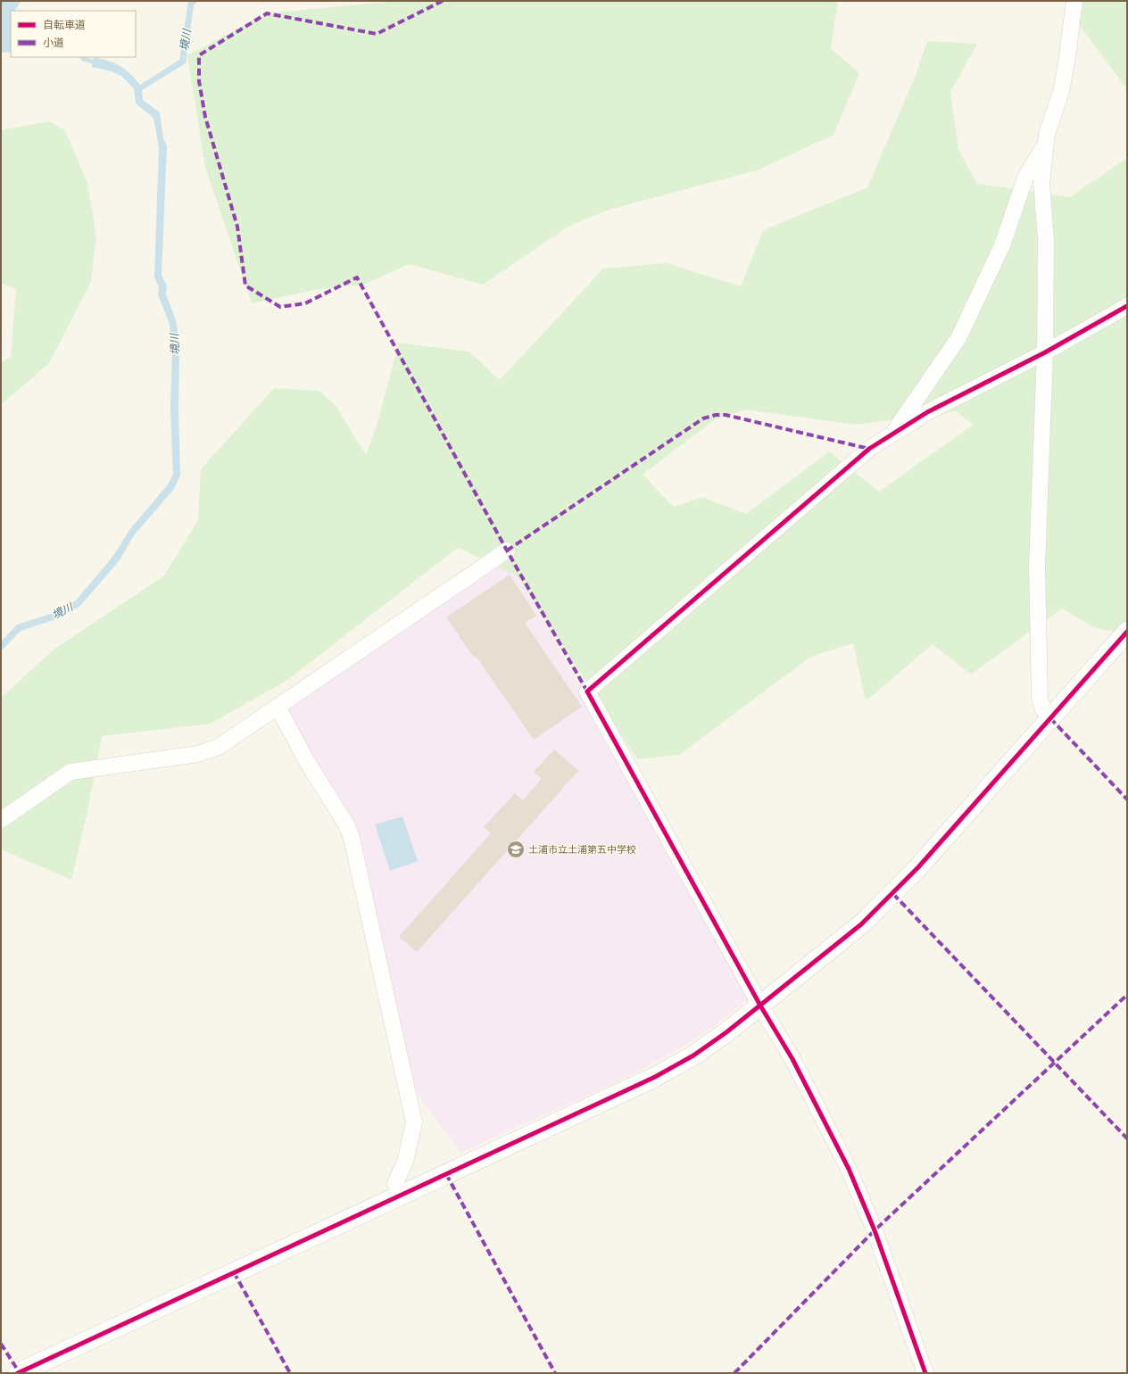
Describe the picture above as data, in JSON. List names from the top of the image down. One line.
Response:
{"water":["境川"],"places":{"school or university":["土浦市立土浦第五中学校"]},"legend":["自転車道","小道"]}
